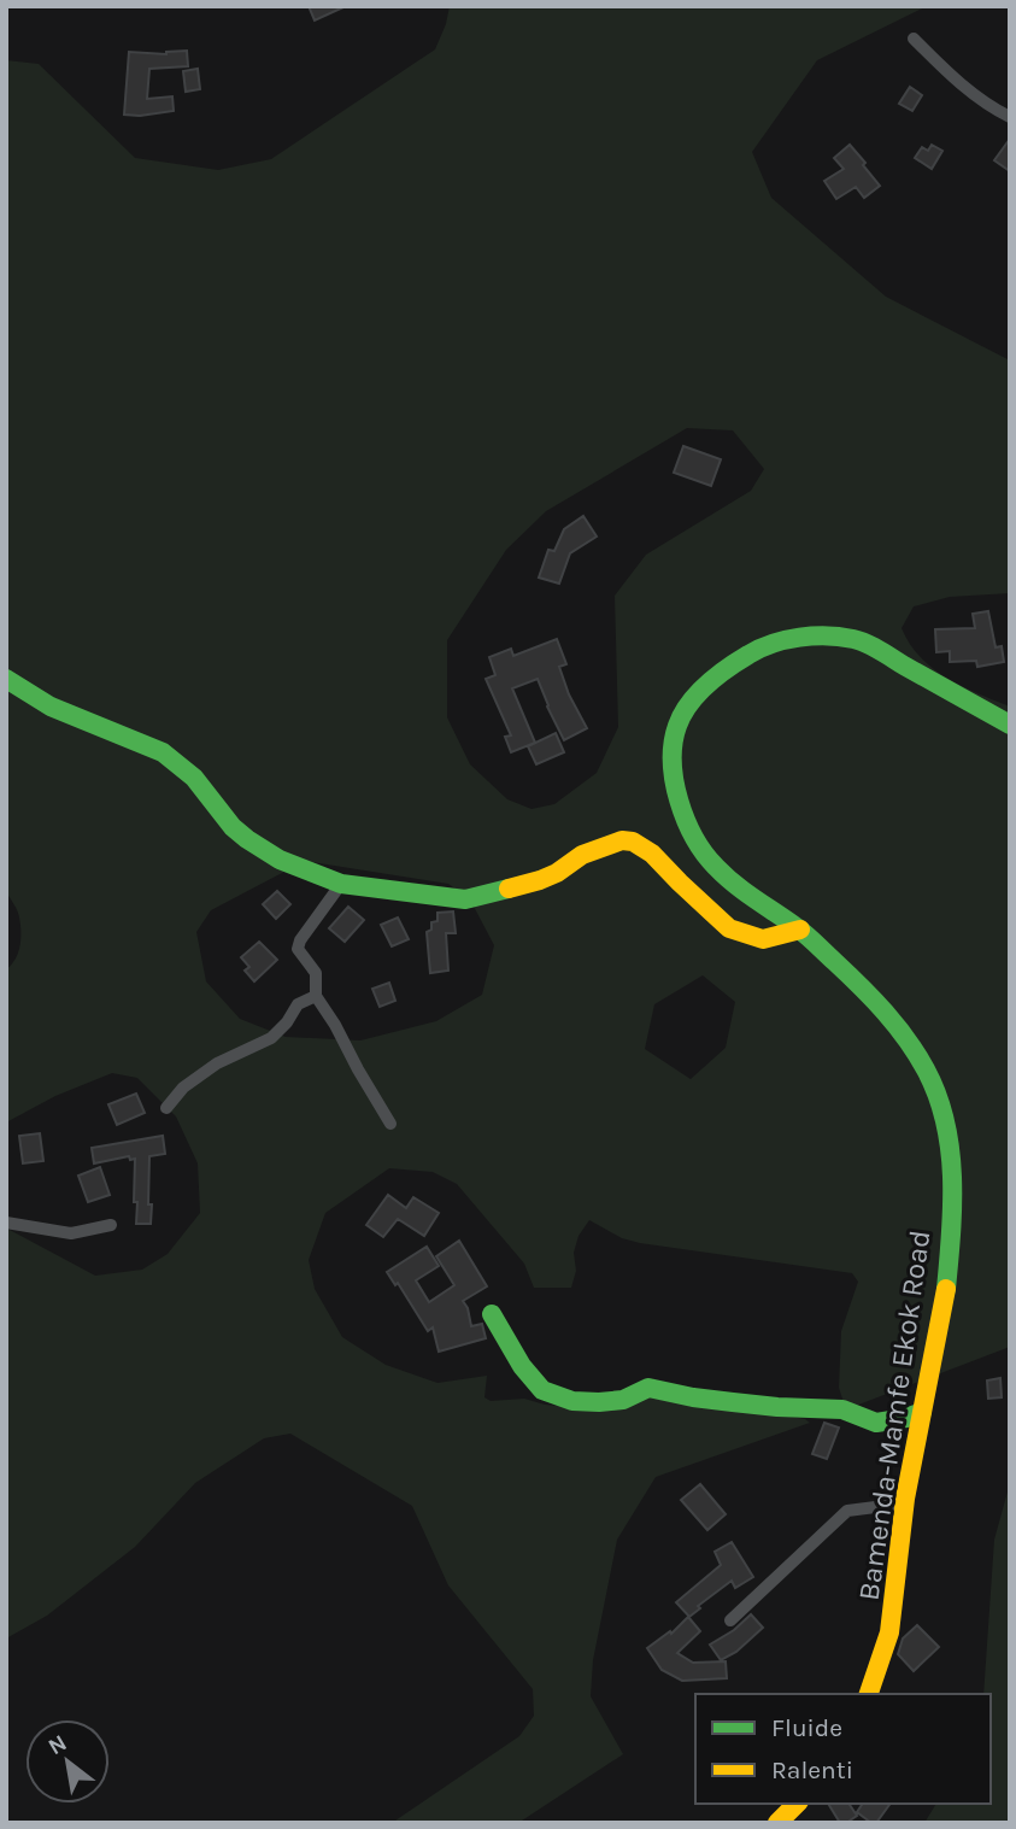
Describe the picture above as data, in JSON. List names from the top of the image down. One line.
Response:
{"streets":{"main road":["Bamenda-Mamfe Ekok Road"]},"legend":["Fluide","Ralenti"],"north":"top left"}
